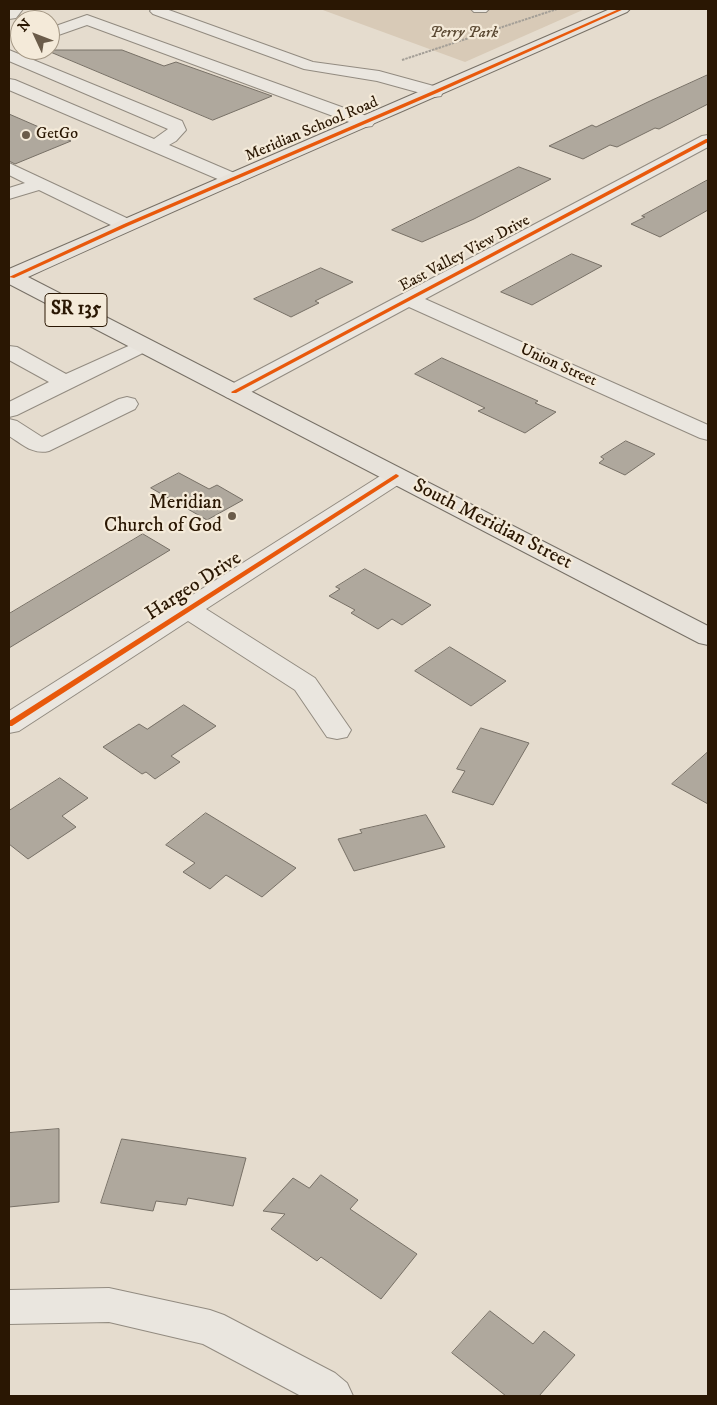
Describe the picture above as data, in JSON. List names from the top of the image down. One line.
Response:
{"streets":{"main road":["Meridian School Road","SR 135","South Meridian Street"],"street":["East Valley View Drive","Union Street","Hargeo Drive"]},"crossings":[["Meridian School Road","South Meridian Street"],["East Valley View Drive","Union Street"],["East Valley View Drive","South Meridian Street"],["South Meridian Street","Hargeo Drive"]],"parks":["Perry Park"],"places":["GetGo","Meridian Church of God"],"north":"top left"}
